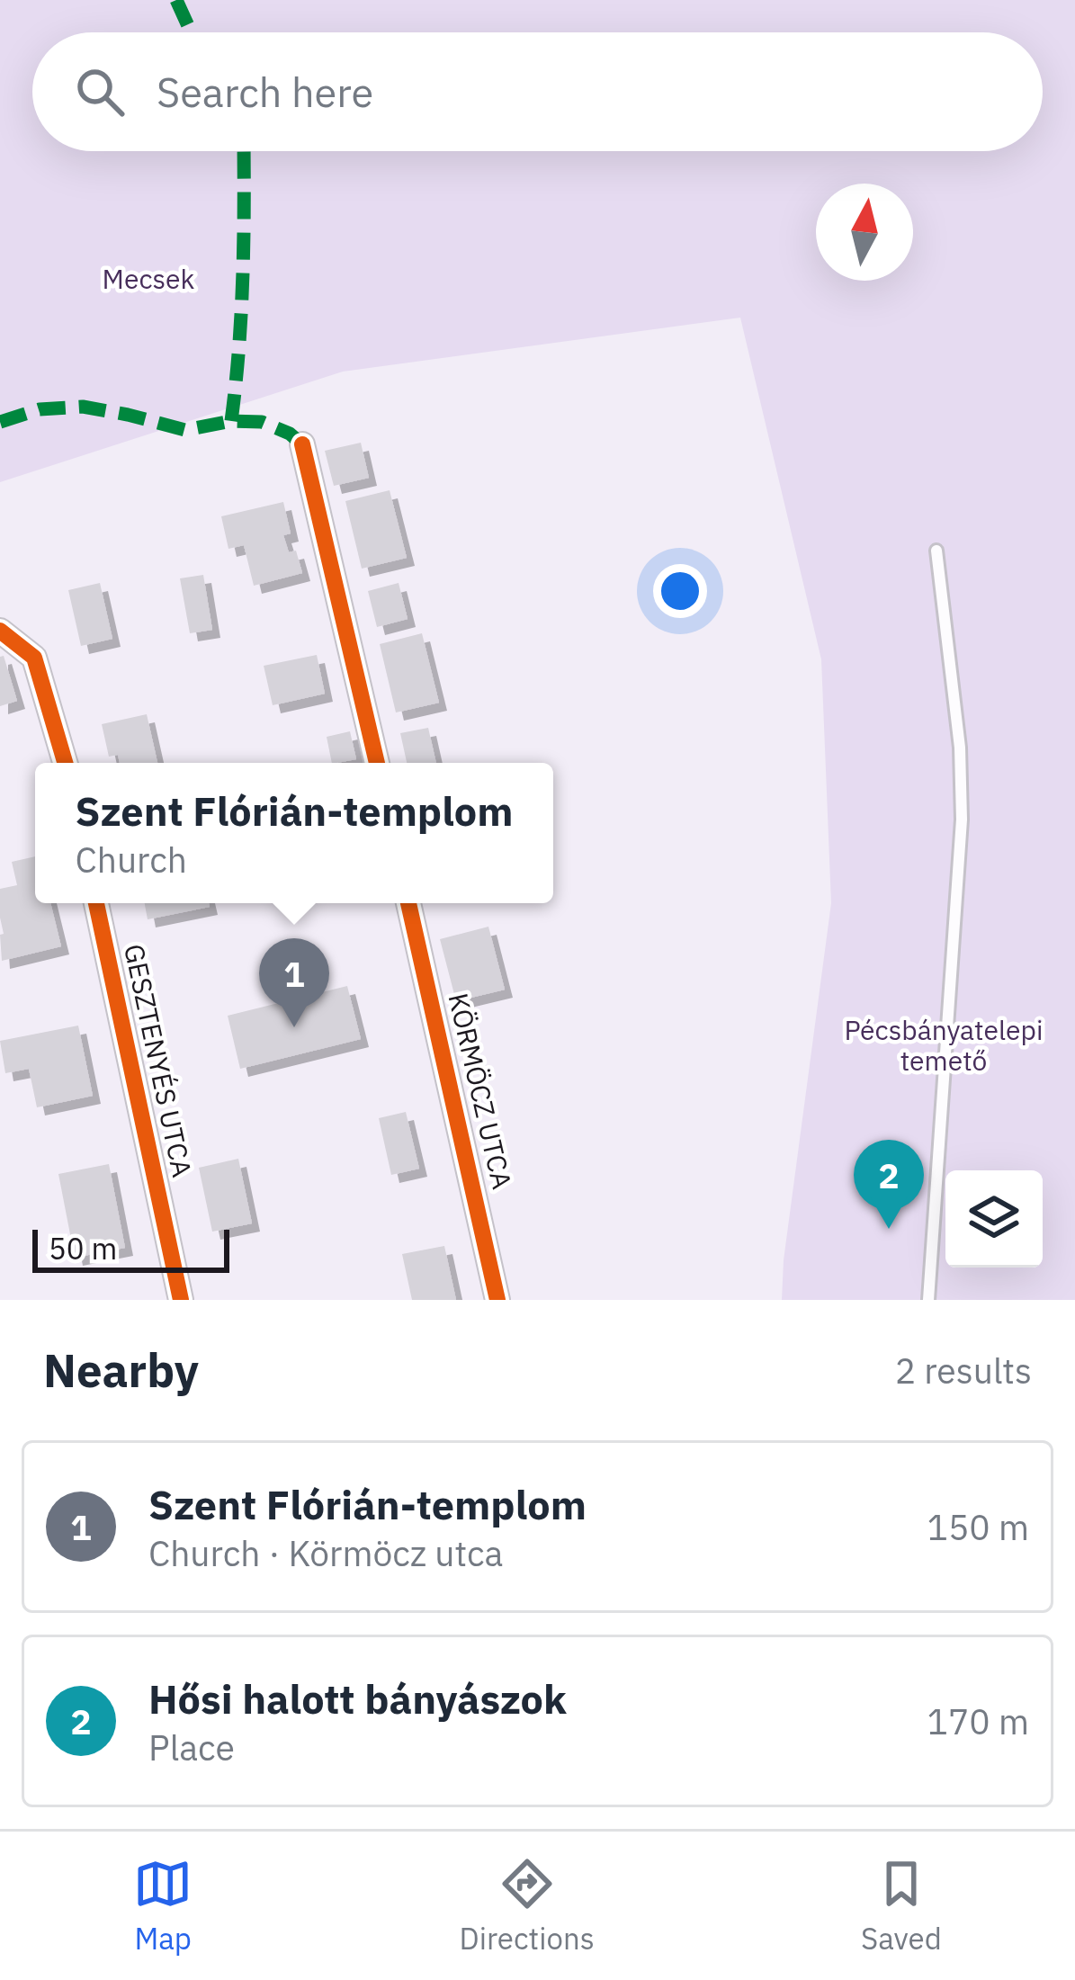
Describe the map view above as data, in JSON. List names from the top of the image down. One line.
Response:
{"streets":{"street":["GESZTENYÉS UTCA","KÖRMÖCZ UTCA"]},"parks":["Mecsek","Pécsbányatelepi temető"],"scale_bar":"50 m","north":"top","page":{"search":"Search here","popup":["Szent Flórián-templom","Church"],"pins":["1","2"],"scale":"50 m","heading":["Nearby","2 results"],"list":[{"mark":"1","name":"Szent Flórián-templom","note":"Church · Körmöcz utca","value":"150 m"},{"mark":"2","name":"Hősi halott bányászok","note":"Place","value":"170 m"}],"nav":["Map","Directions","Saved"]}}
